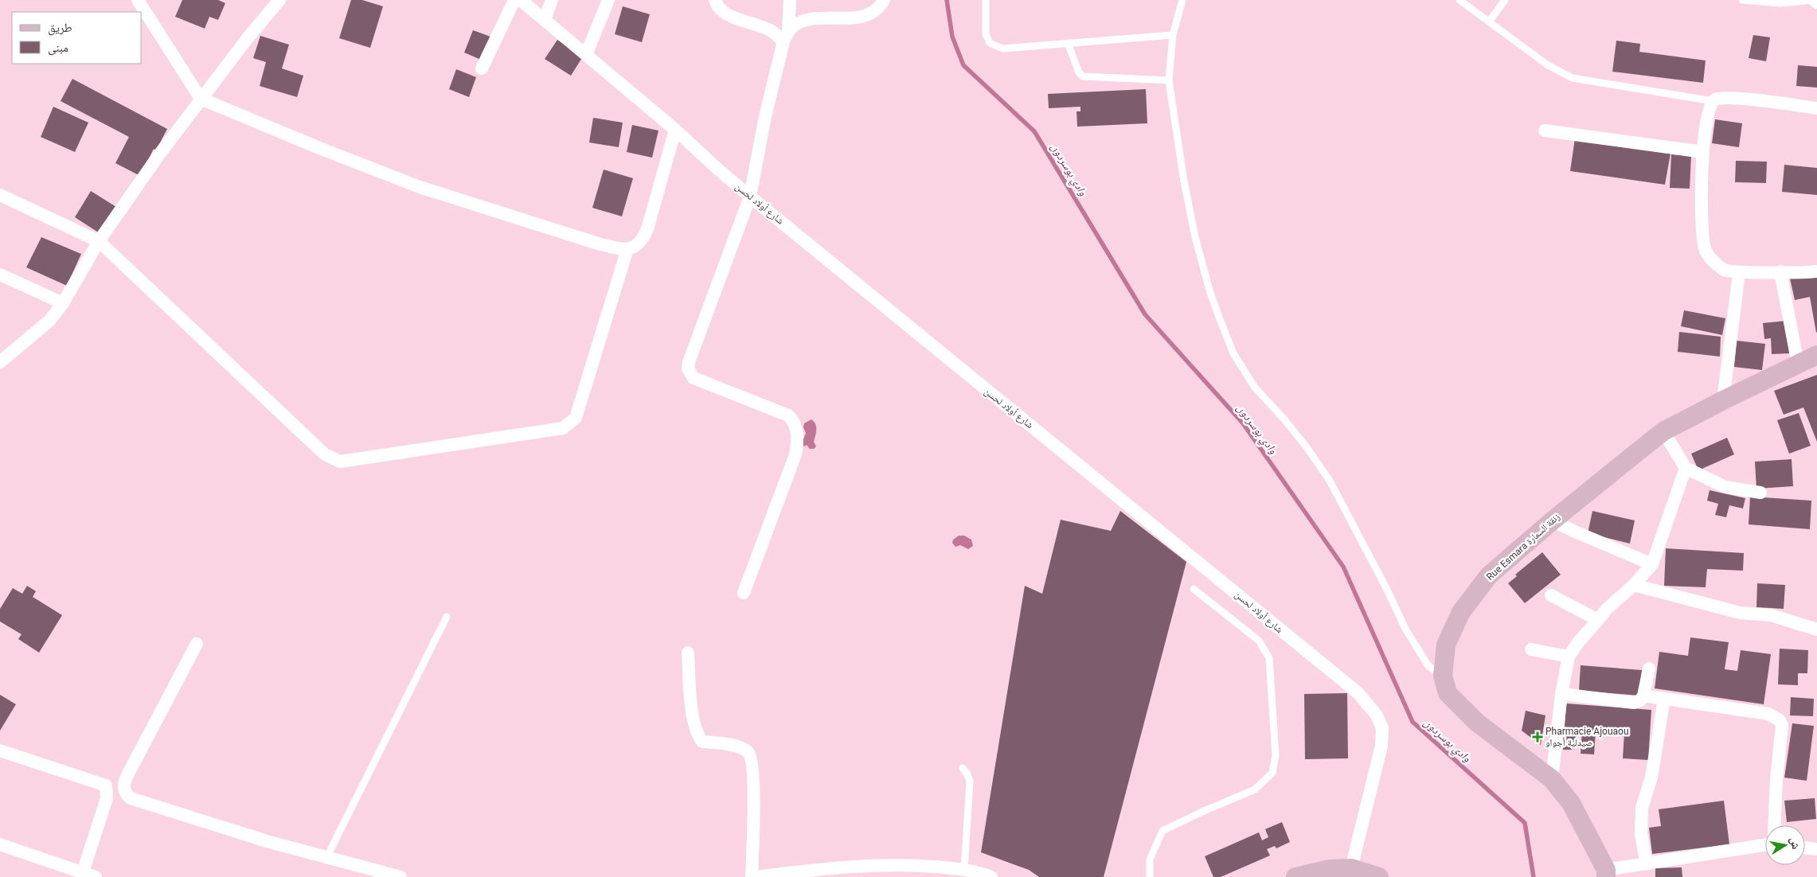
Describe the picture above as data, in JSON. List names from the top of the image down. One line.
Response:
{"streets":{"street":["شارع أولاد لحسن","Rue Esmara زنقة السمارة"]},"water":["وادي بوسردون"],"places":{"health":["Pharmacie Ajouaou صيدلية أجواو"]},"legend":["طريق","مبنى"],"north":"right"}
